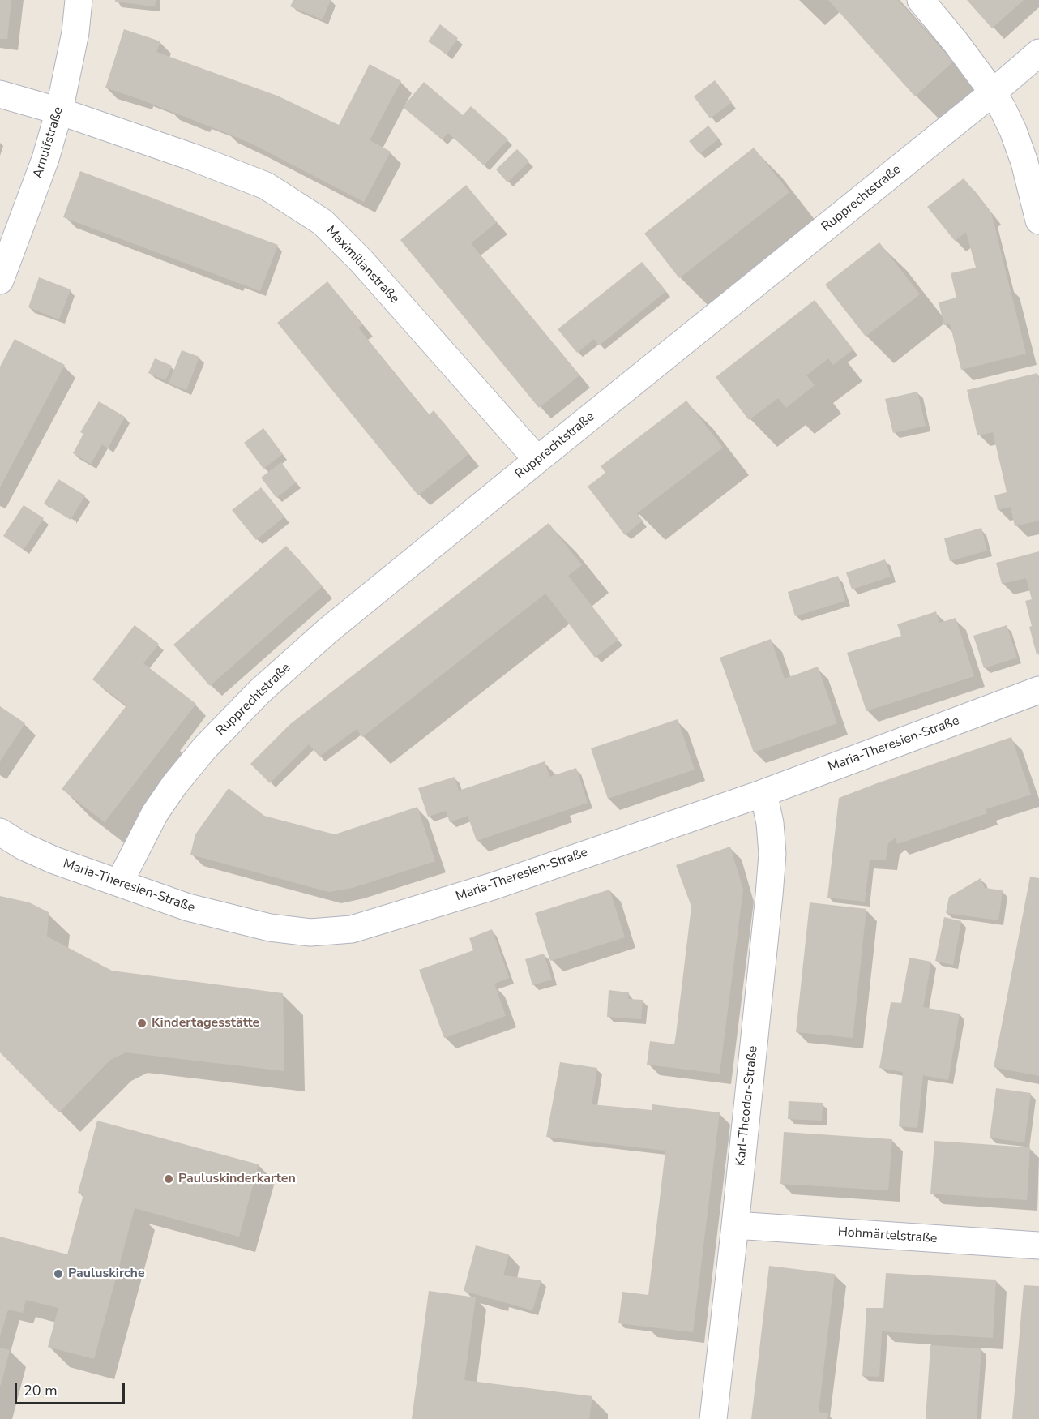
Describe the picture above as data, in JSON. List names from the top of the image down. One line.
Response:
{"streets":{"street":["Arnulfstraße","Rupprechtstraße","Maximilianstraße","Maria-Theresien-Straße","Karl-Theodor-Straße","Hohmärtelstraße"]},"crossings":[["Arnulfstraße","Maximilianstraße"],["Rupprechtstraße","Maximilianstraße"],["Rupprechtstraße","Maria-Theresien-Straße"],["Maria-Theresien-Straße","Karl-Theodor-Straße"],["Karl-Theodor-Straße","Hohmärtelstraße"]],"places":["Kindertagesstätte","Pauluskinderkarten","Pauluskirche"],"scale_bar":"20 m"}
